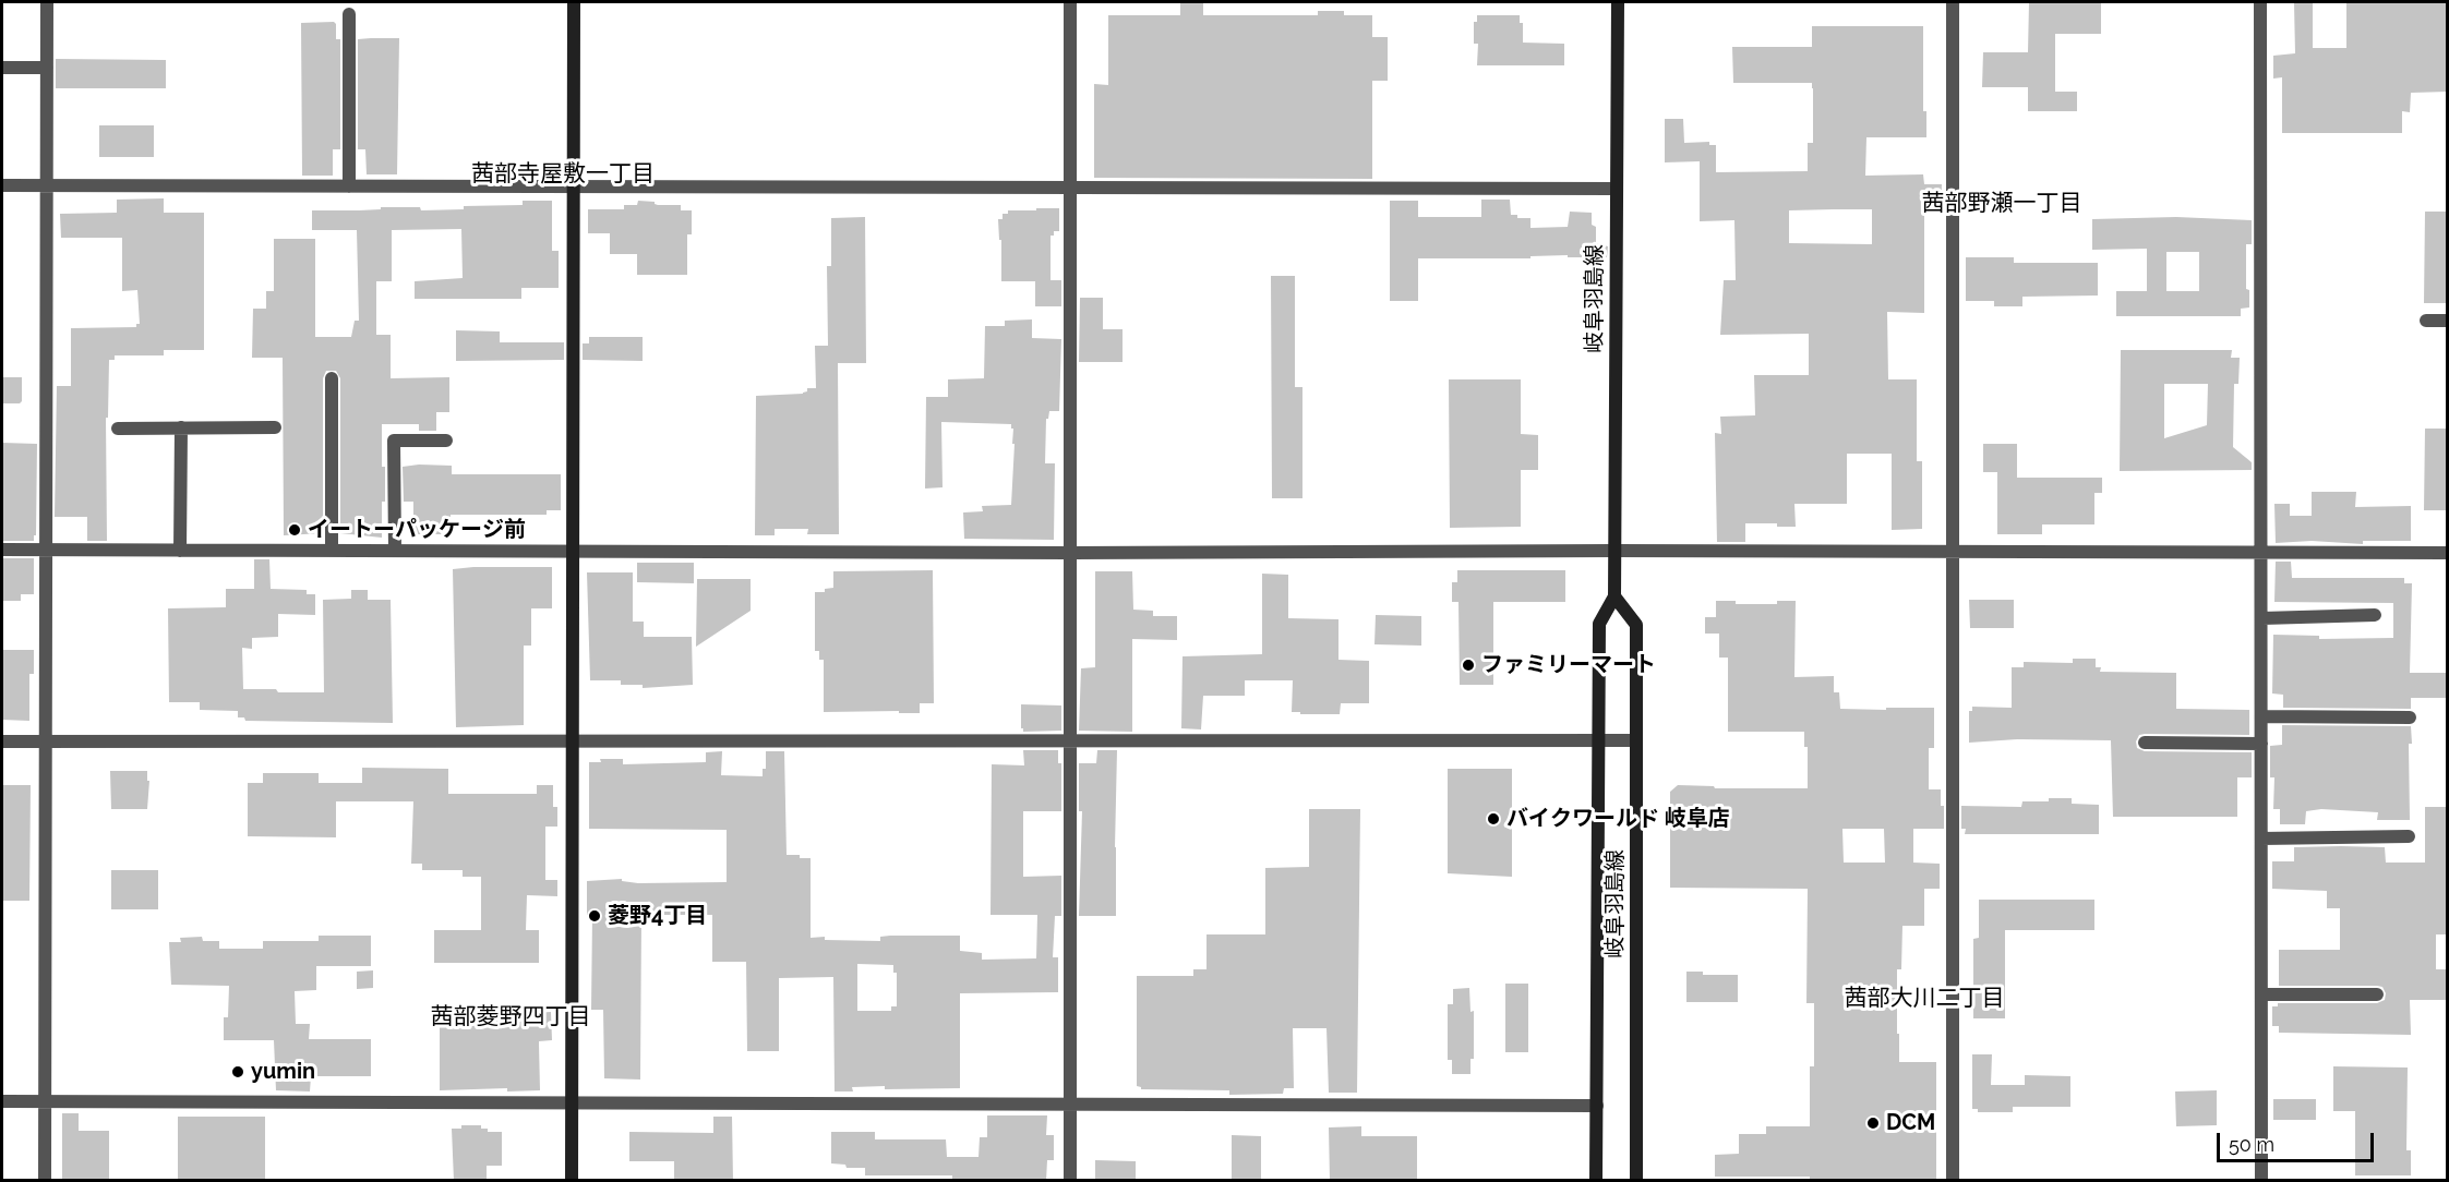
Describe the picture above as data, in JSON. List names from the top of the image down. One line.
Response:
{"streets":{"main road":["岐阜羽島線"]},"districts":["茜部寺屋敷一丁目","茜部野瀬一丁目","茜部大川二丁目","茜部菱野四丁目"],"places":["イートーパッケージ前","ファミリーマート","バイクワールド 岐阜店","菱野4丁目","yumin","DCM"],"scale_bar":"50 m"}
